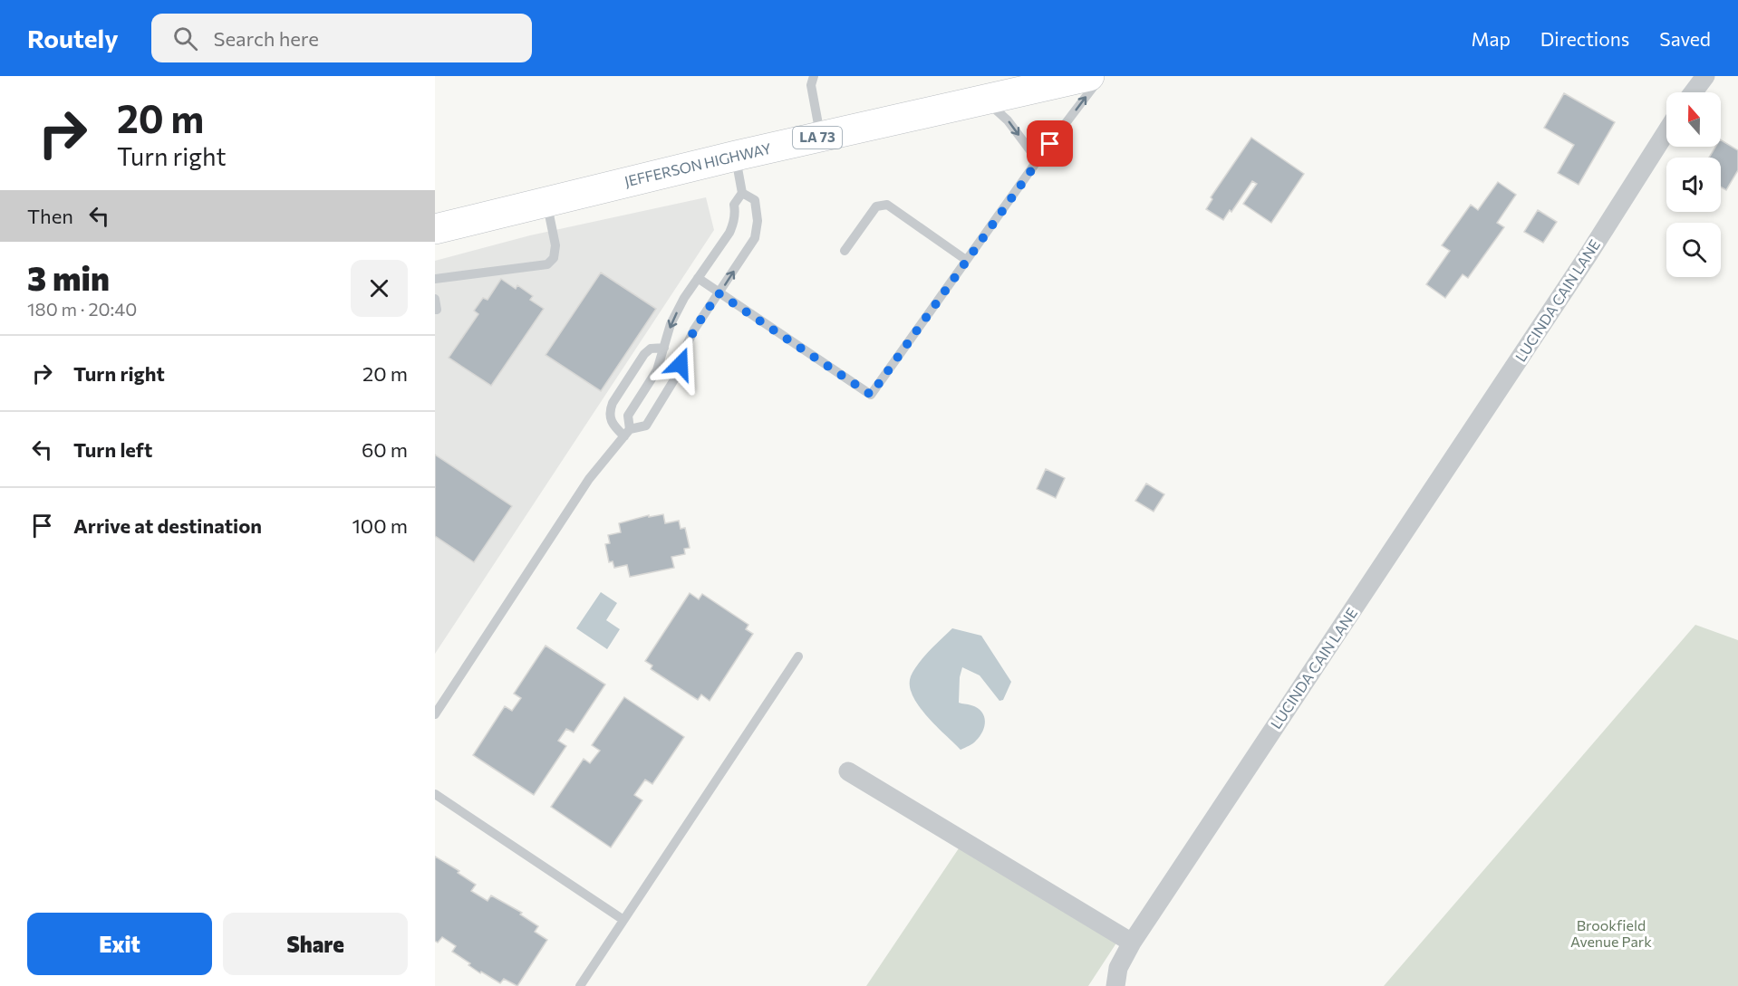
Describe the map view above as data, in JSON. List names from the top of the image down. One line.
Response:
{"streets":{"main road":["LA 73","JEFFERSON HIGHWAY"],"street":["LUCINDA CAIN LANE"]},"parks":["Brookfield Avenue Park"],"north":"top","page":{"header":"Routely","search":"Search here","nav":["Map","Directions","Saved"],"turn":["20 m","Turn right"],"then":"Then","heading":["3 min","180 m · 20:40"],"list":[{"name":"Turn right","value":"20 m"},{"name":"Turn left","value":"60 m"},{"name":"Arrive at destination","value":"100 m"}],"buttons":["Exit","Share"]}}
